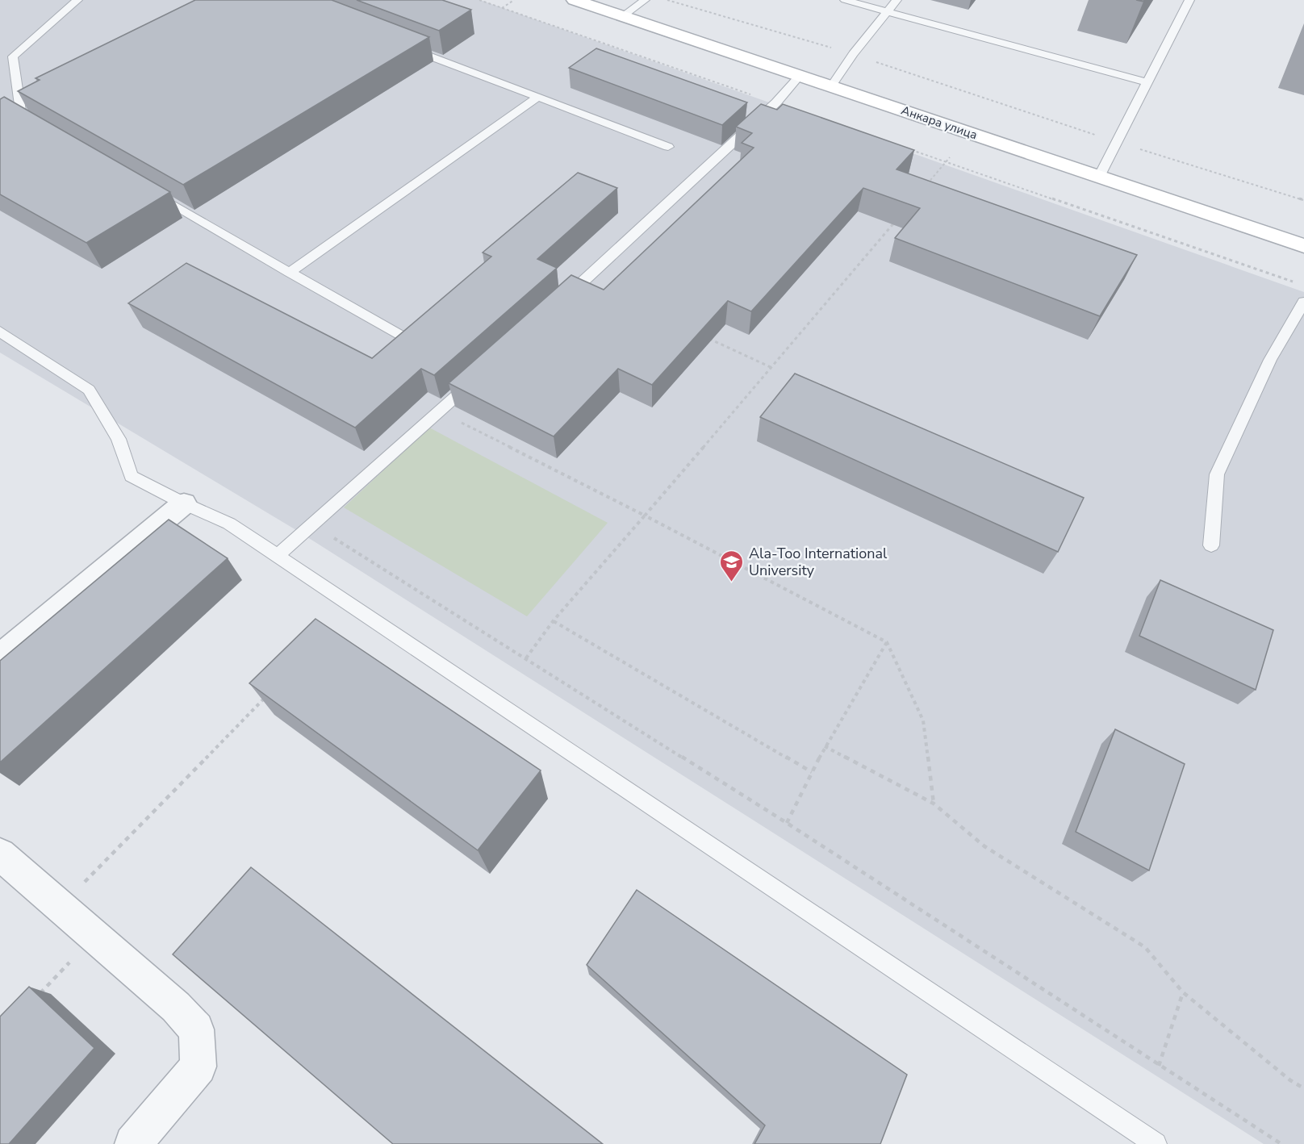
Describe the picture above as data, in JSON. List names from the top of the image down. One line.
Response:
{"streets":{"main road":["Анкара улица"]},"places":{"school or university":["Ala-Too International University"]}}
